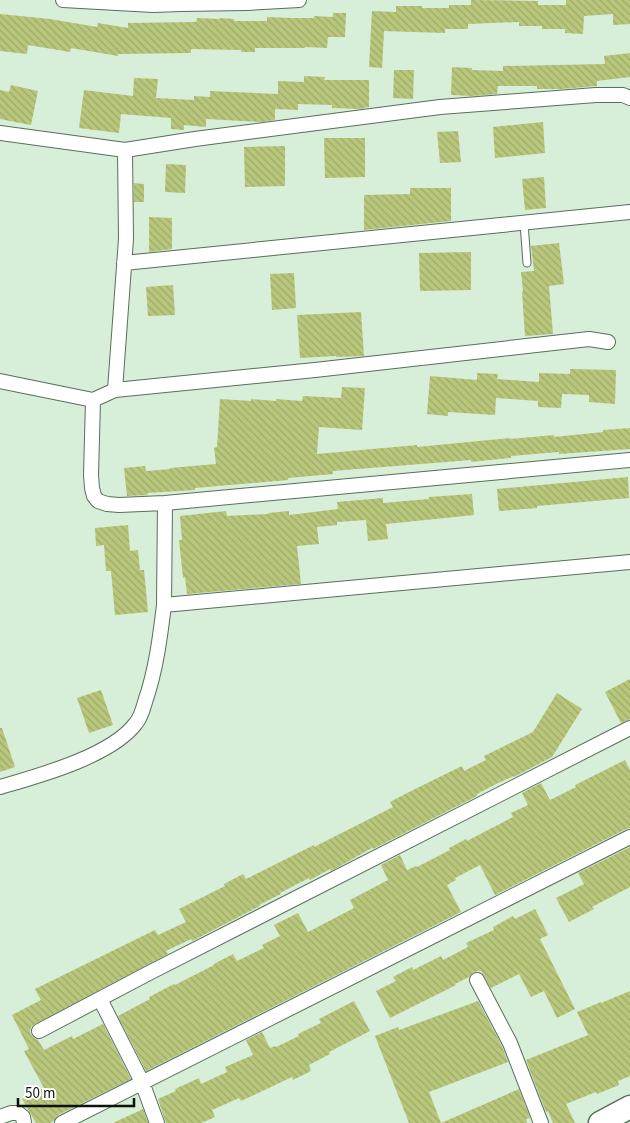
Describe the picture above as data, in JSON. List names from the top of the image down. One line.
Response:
{"scale_bar":"50 m"}
